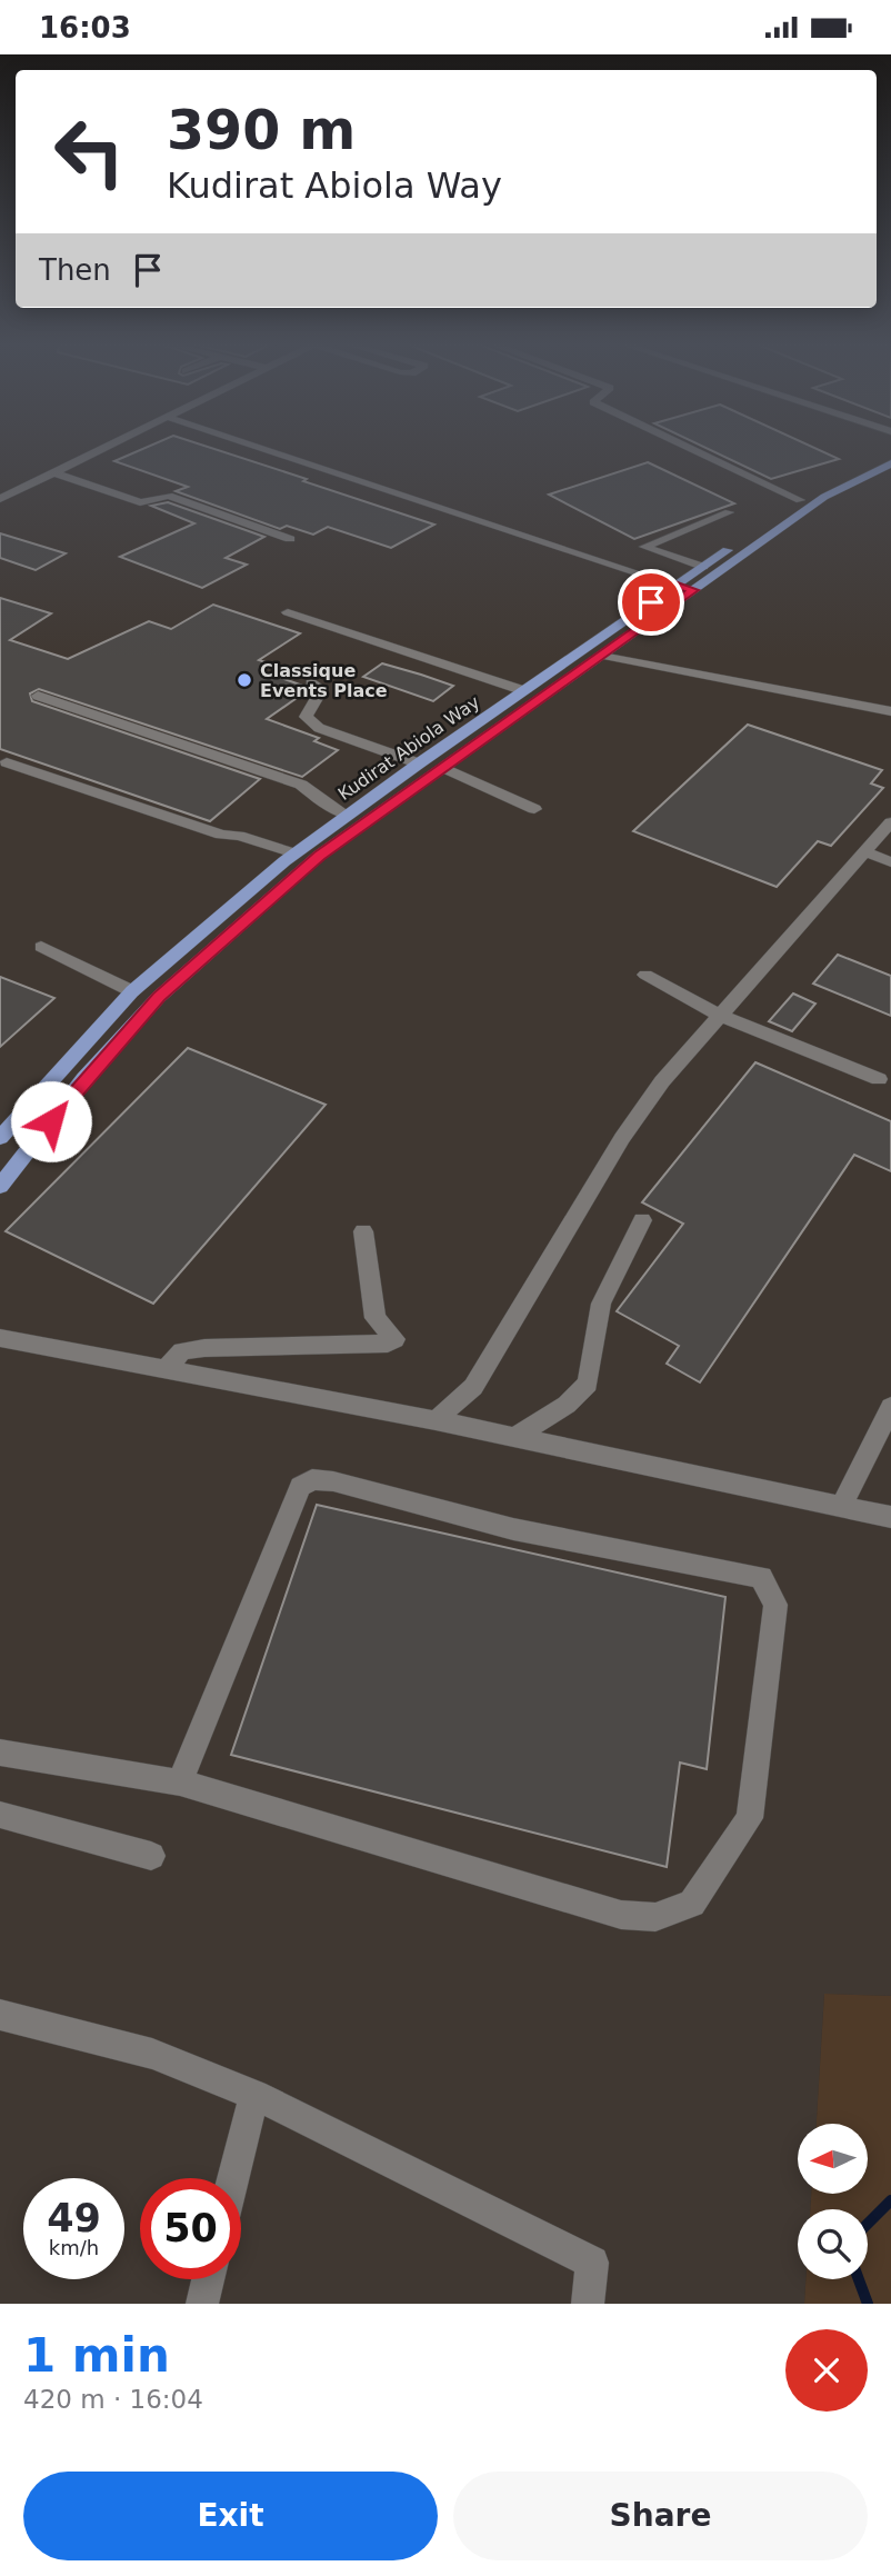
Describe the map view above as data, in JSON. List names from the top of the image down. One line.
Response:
{"streets":{"main road":["Kudirat Abiola Way"]},"places":["Classique Events Place"],"north":"left","page":{"status":"16:03","turn":["390 m","Kudirat Abiola Way"],"then":"Then","speed":"49 km/h","limit":"50","heading":["1 min","420 m · 16:04"],"buttons":["Exit","Share"]}}
